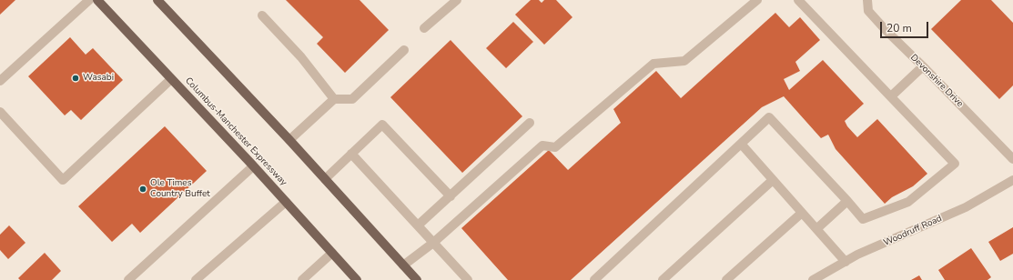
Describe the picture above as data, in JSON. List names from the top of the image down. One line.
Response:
{"streets":{"main road":["Columbus-Manchester Expressway"],"street":["Devonshire Drive","Woodruff Road"]},"places":["Wasabi","Ole Times Country Buffet"],"scale_bar":"20 m"}
